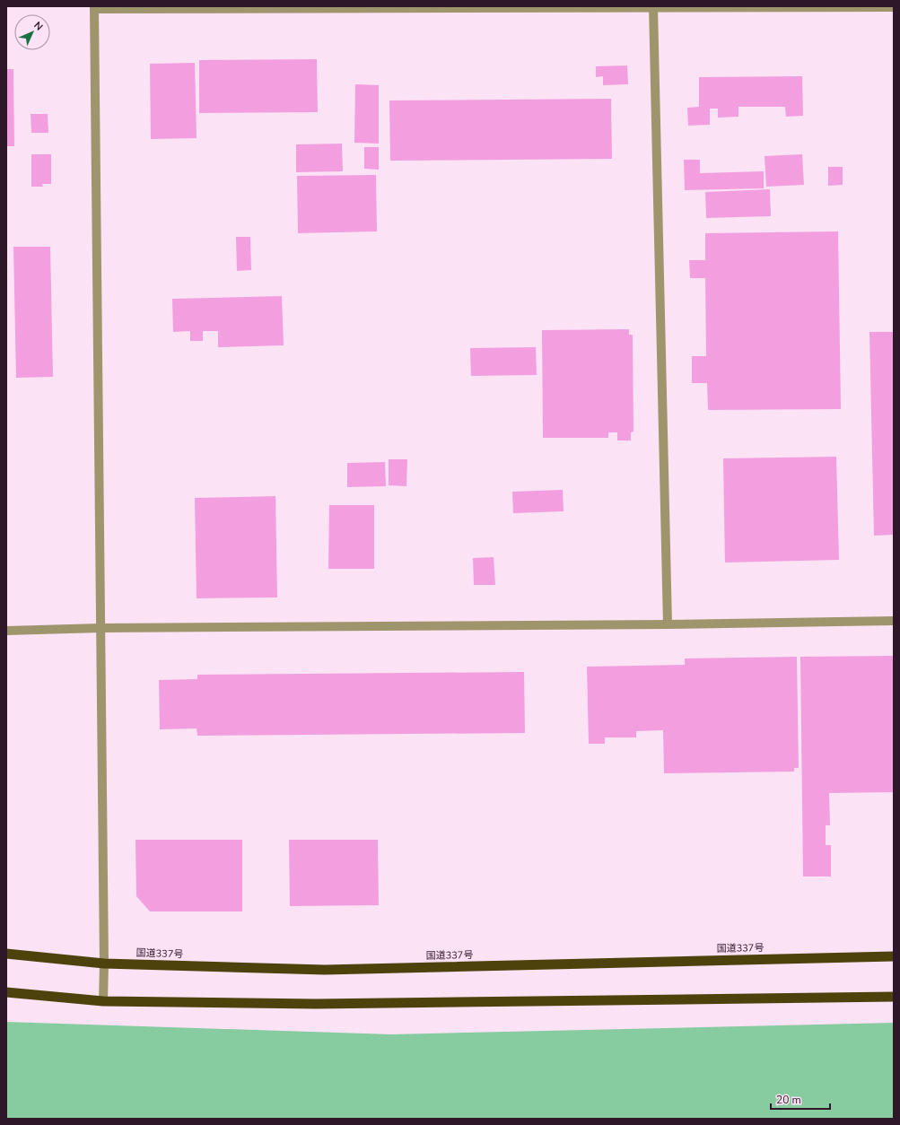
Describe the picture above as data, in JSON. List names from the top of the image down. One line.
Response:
{"streets":{"highway":["国道337号"]},"scale_bar":"20 m","north":"top right"}
